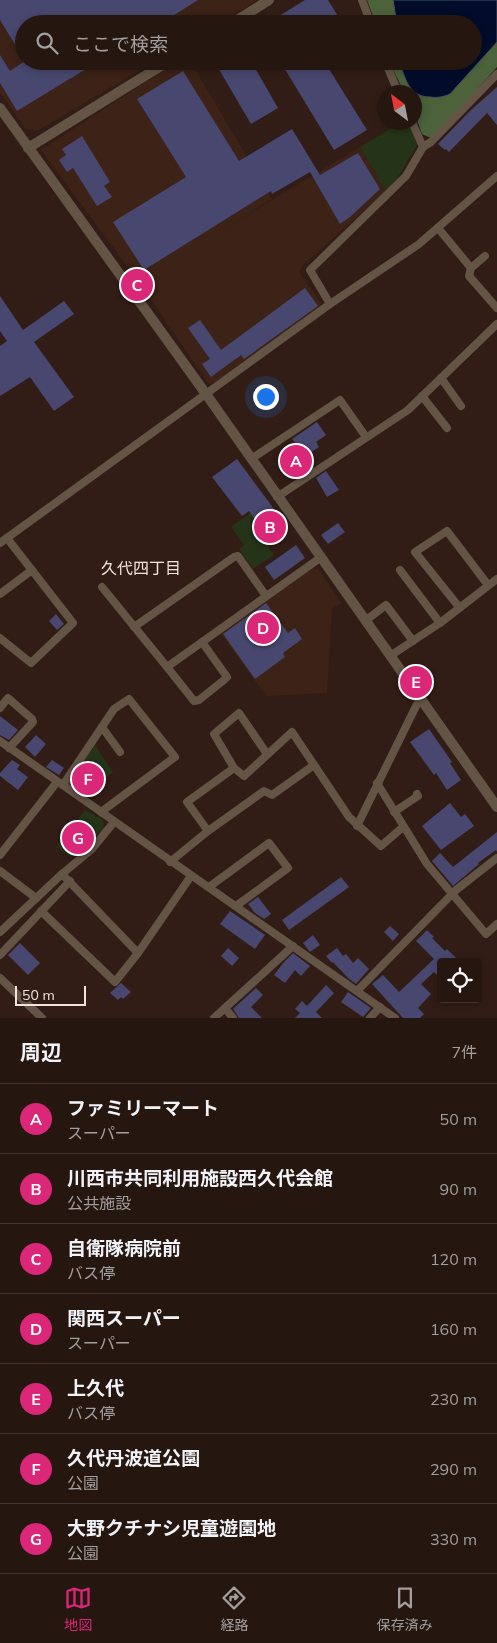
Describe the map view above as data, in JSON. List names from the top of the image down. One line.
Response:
{"districts":["久代四丁目"],"scale_bar":"50 m","north":"top left","page":{"search":"ここで検索","pins":["C","A","B","D","E","F","G"],"scale":"50 m","heading":["周辺","7件"],"list":[{"mark":"A","name":"ファミリーマート","note":"スーパー","value":"50 m"},{"mark":"B","name":"川西市共同利用施設西久代会館","note":"公共施設","value":"90 m"},{"mark":"C","name":"自衛隊病院前","note":"バス停","value":"120 m"},{"mark":"D","name":"関西スーパー","note":"スーパー","value":"160 m"},{"mark":"E","name":"上久代","note":"バス停","value":"230 m"},{"mark":"F","name":"久代丹波道公園","note":"公園","value":"290 m"},{"mark":"G","name":"大野クチナシ児童遊園地","note":"公園","value":"330 m"}],"nav":["地図","経路","保存済み"]}}
